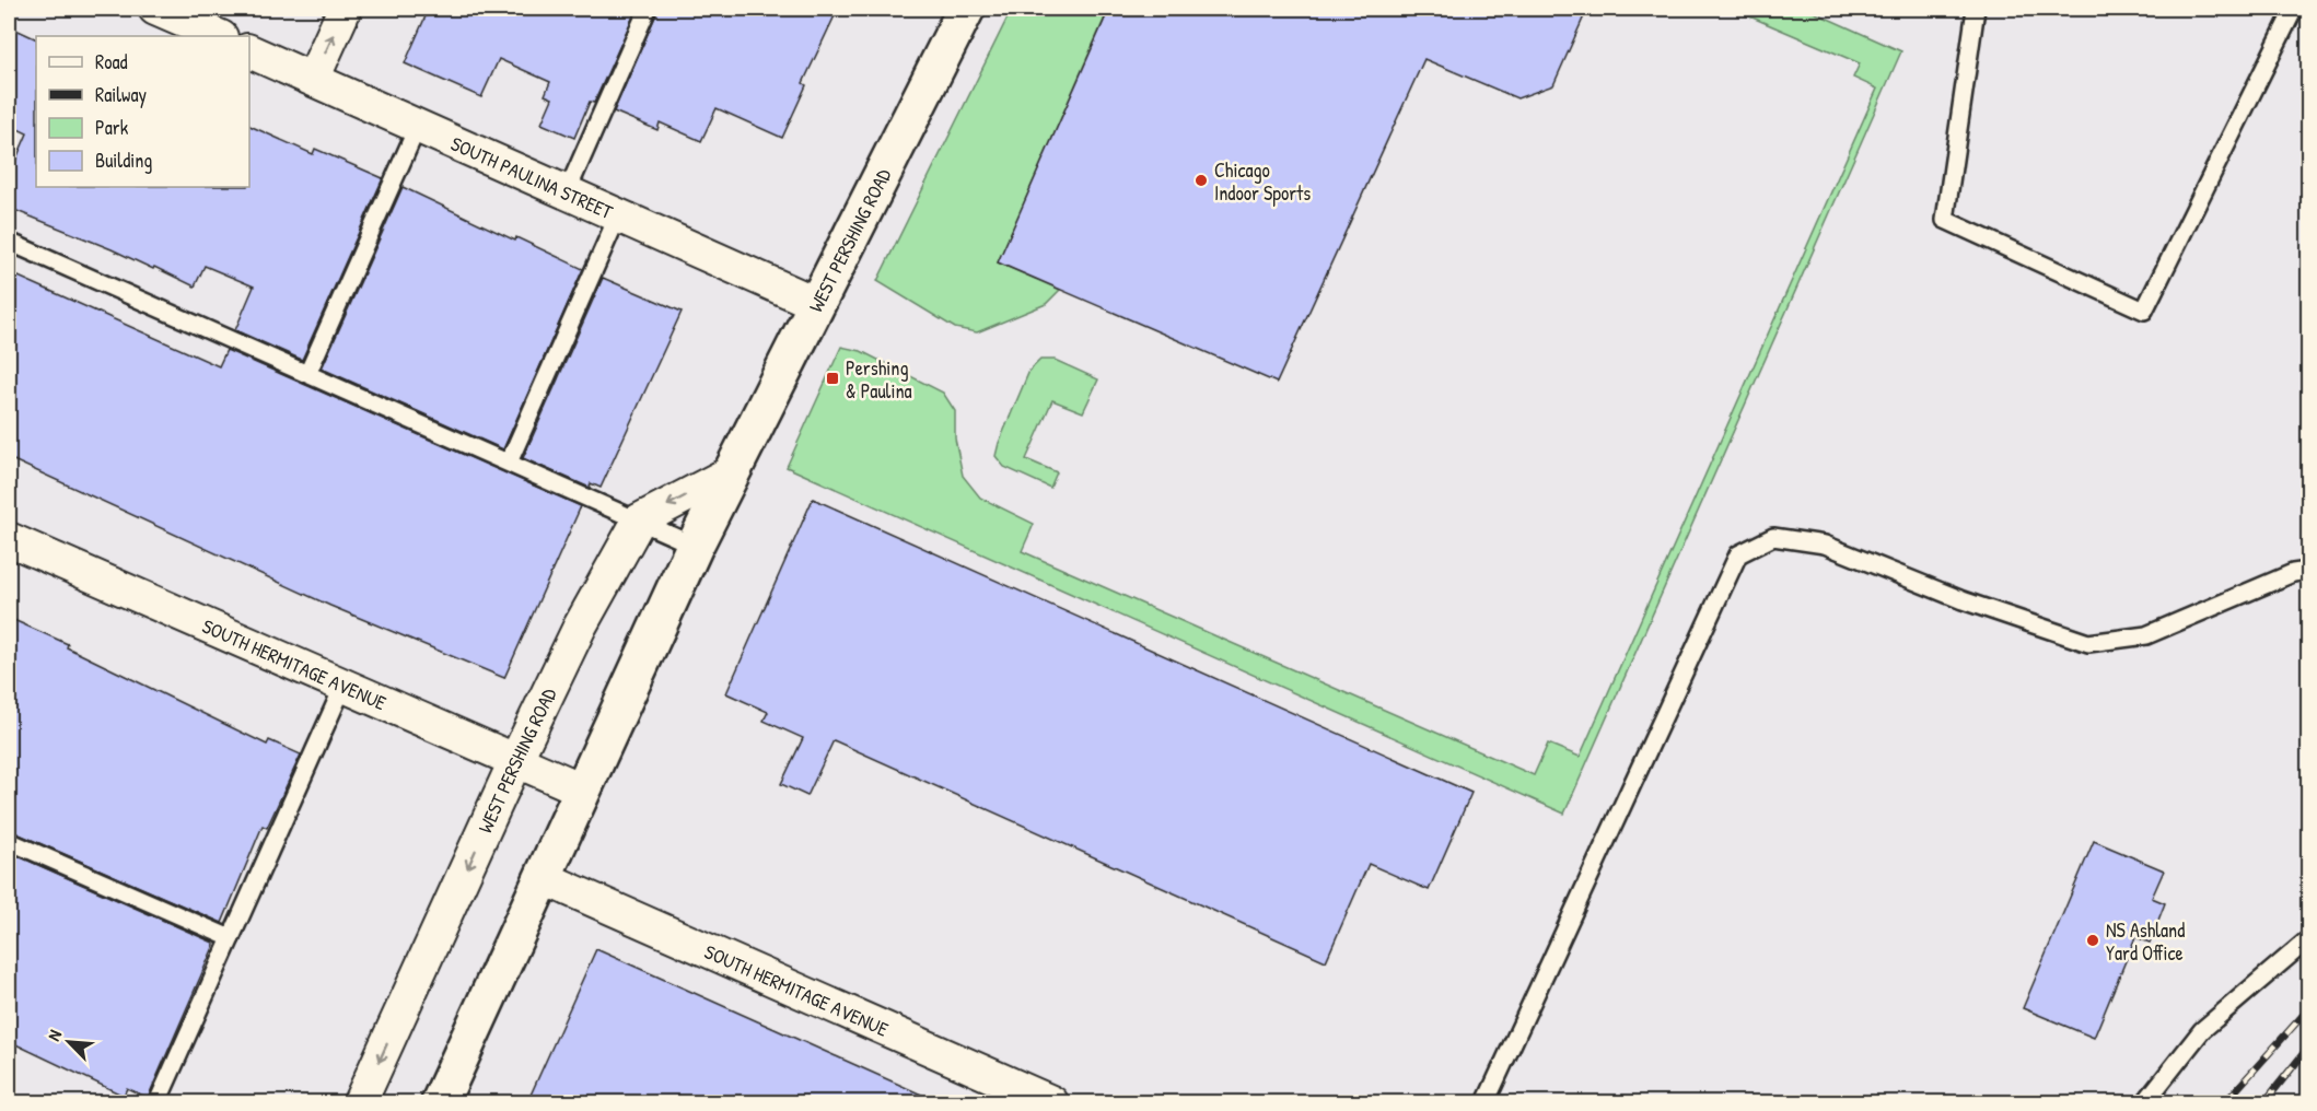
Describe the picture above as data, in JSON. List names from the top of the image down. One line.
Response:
{"streets":{"main road":["WEST PERSHING ROAD"],"street":["SOUTH PAULINA STREET","SOUTH HERMITAGE AVENUE"]},"crossings":[["SOUTH PAULINA STREET","WEST PERSHING ROAD"],["WEST PERSHING ROAD","SOUTH HERMITAGE AVENUE"]],"places":{"other":["Chicago Indoor Sports","NS Ashland Yard Office"],"transit":["Pershing & Paulina"]},"legend":["Road","Railway","Park","Building"],"north":"top left"}
